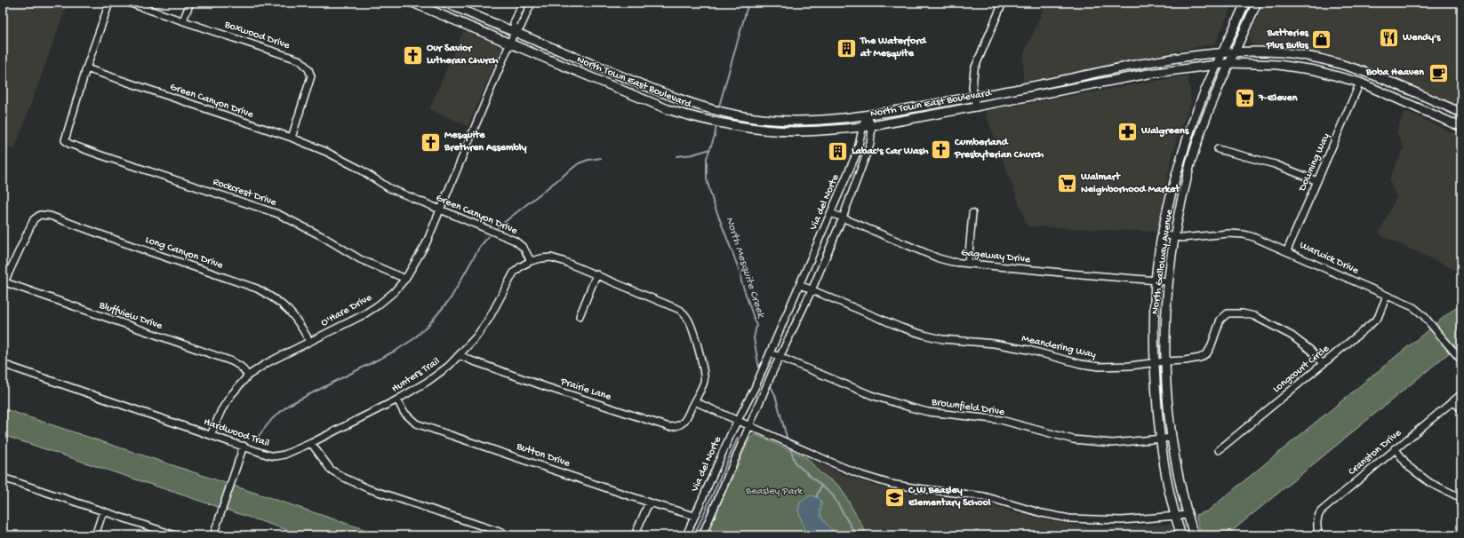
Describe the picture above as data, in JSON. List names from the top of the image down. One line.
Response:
{"streets":{"main road":["North Town East Boulevard","North Galloway Avenue"],"street":["Boxwood Drive","Green Canyon Drive","Downing Way","Rockcrest Drive","Via del Norte","Long Canyon Drive","Gageway Drive","Warwick Drive","O'Hare Drive","Bluffview Drive","Meandering Way","Longcourt Circle","Hunters Trail","Prairie Lane","Brownfield Drive","Hardwood Trail","Cranston Drive","Button Drive"]},"crossings":[["Boxwood Drive","Green Canyon Drive"],["North Town East Boulevard","Downing Way"],["North Town East Boulevard","Via del Norte"],["North Town East Boulevard","North Galloway Avenue"],["North Town East Boulevard","O'Hare Drive"],["Green Canyon Drive","Rockcrest Drive"],["Green Canyon Drive","O'Hare Drive"],["Green Canyon Drive","Hunters Trail"],["Downing Way","Warwick Drive"],["Rockcrest Drive","O'Hare Drive"],["Via del Norte","Gageway Drive"],["Via del Norte","Meandering Way"],["Via del Norte","Brownfield Drive"],["Via del Norte","Button Drive"],["Long Canyon Drive","O'Hare Drive"],["Long Canyon Drive","Bluffview Drive"],["Gageway Drive","North Galloway Avenue"],["Warwick Drive","North Galloway Avenue"],["Warwick Drive","Longcourt Circle"],["North Galloway Avenue","Meandering Way"],["North Galloway Avenue","Brownfield Drive"],["O'Hare Drive","Bluffview Drive"],["O'Hare Drive","Hardwood Trail"],["Meandering Way","Longcourt Circle"],["Hunters Trail","Prairie Lane"],["Hunters Trail","Hardwood Trail"],["Hunters Trail","Button Drive"]],"water":["North Mesquite Creek"],"parks":["Beasley Park"],"places":{"restaurant":["Wendy's"],"shop":["Batteries Plus Bulbs"],"building":["The Waterford at Mesquite","Labac's Car Wash"],"church":["Our Savior Lutheran Church","Mesquite Brethren Assembly","Cumberland Presbyterian Church"],"cafe":["Boba Heaven"],"supermarket":["7-Eleven","Walmart Neighborhood Market"],"pharmacy":["Walgreens"],"school or university":["C W Beasley Elementary School"]}}
